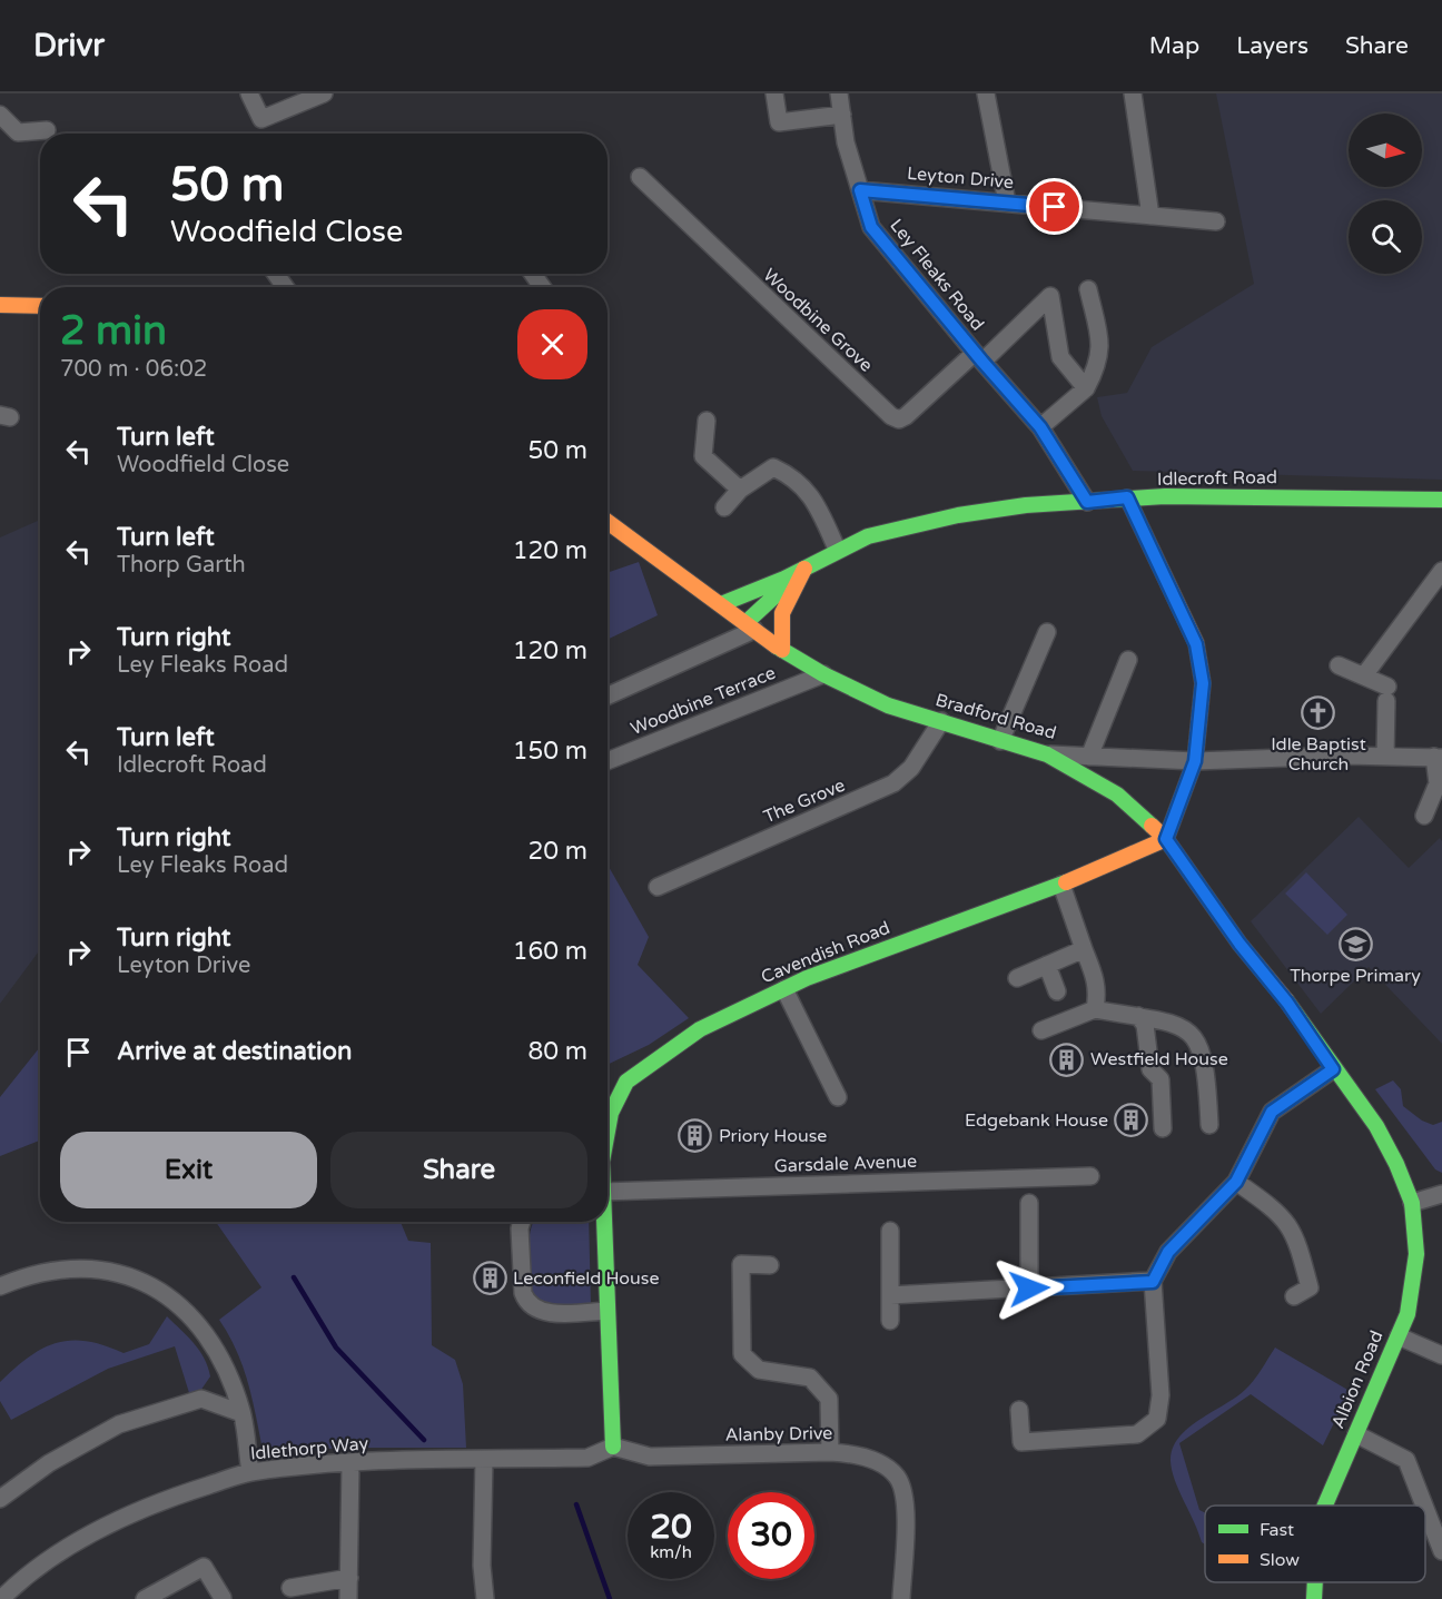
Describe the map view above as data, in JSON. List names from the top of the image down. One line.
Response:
{"streets":{"street":["Leyton Drive","Ley Fleaks Road","Woodbine Grove","Idlecroft Road","Woodbine Terrace","Bradford Road","The Grove","Cavendish Road","Garsdale Avenue","Albion Road","Alanby Drive","Idlethorp Way"]},"crossings":[["Leyton Drive","Ley Fleaks Road"],["Ley Fleaks Road","Woodbine Grove"],["Ley Fleaks Road","Idlecroft Road"],["Idlecroft Road","Bradford Road"],["Woodbine Terrace","Bradford Road"],["Bradford Road","The Grove"],["Bradford Road","Albion Road"],["Cavendish Road","Albion Road"],["Cavendish Road","Alanby Drive"],["Cavendish Road","Idlethorp Way"],["Alanby Drive","Idlethorp Way"]],"places":{"church":["Idle Baptist Church"],"school or university":["Thorpe Primary"],"building":["Westfield House","Edgebank House","Priory House","Leconfield House"]},"legend":["Fast","Slow"],"north":"right","page":{"header":"Drivr","nav":["Map","Layers","Share"],"turn":["50 m","Woodfield Close"],"heading":["2 min","700 m · 06:02"],"list":[{"name":"Turn left","note":"Woodfield Close","value":"50 m"},{"name":"Turn left","note":"Thorp Garth","value":"120 m"},{"name":"Turn right","note":"Ley Fleaks Road","value":"120 m"},{"name":"Turn left","note":"Idlecroft Road","value":"150 m"},{"name":"Turn right","note":"Ley Fleaks Road","value":"20 m"},{"name":"Turn right","note":"Leyton Drive","value":"160 m"},{"name":"Arrive at destination","value":"80 m"}],"buttons":["Exit","Share"],"speed":"20 km/h","limit":"30"}}
